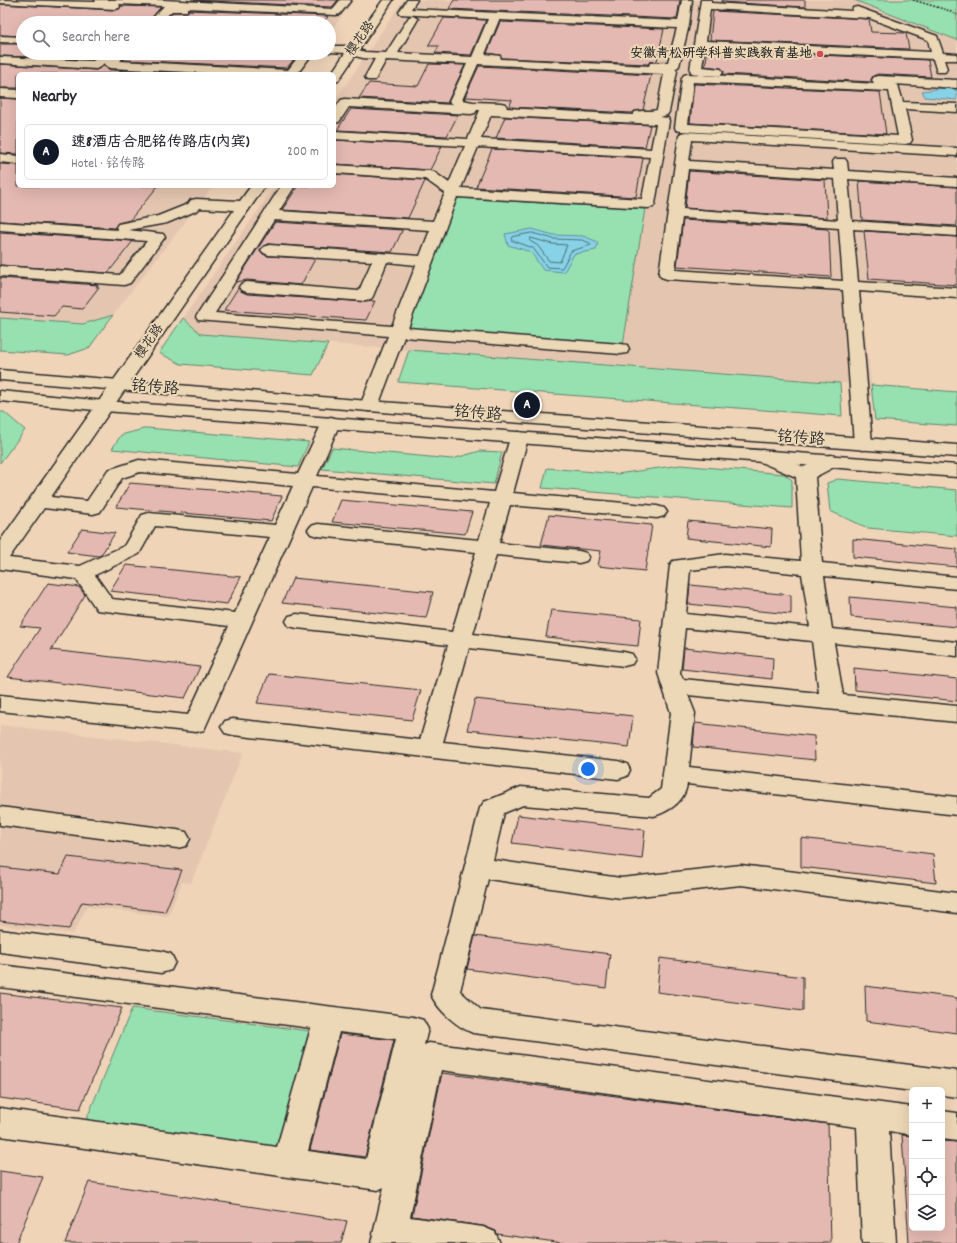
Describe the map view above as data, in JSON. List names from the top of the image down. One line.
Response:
{"streets":{"main road":["樱花路","铭传路"]},"crossings":[["樱花路","铭传路"]],"places":["安徽青松研学科普实践教育基地"],"page":{"search":"Search here","heading":"Nearby","list":[{"mark":"A","name":"速8酒店合肥铭传路店(内宾)","note":"Hotel · 铭传路","value":"200 m"}],"pins":"A","map_buttons":["+","−"]}}
